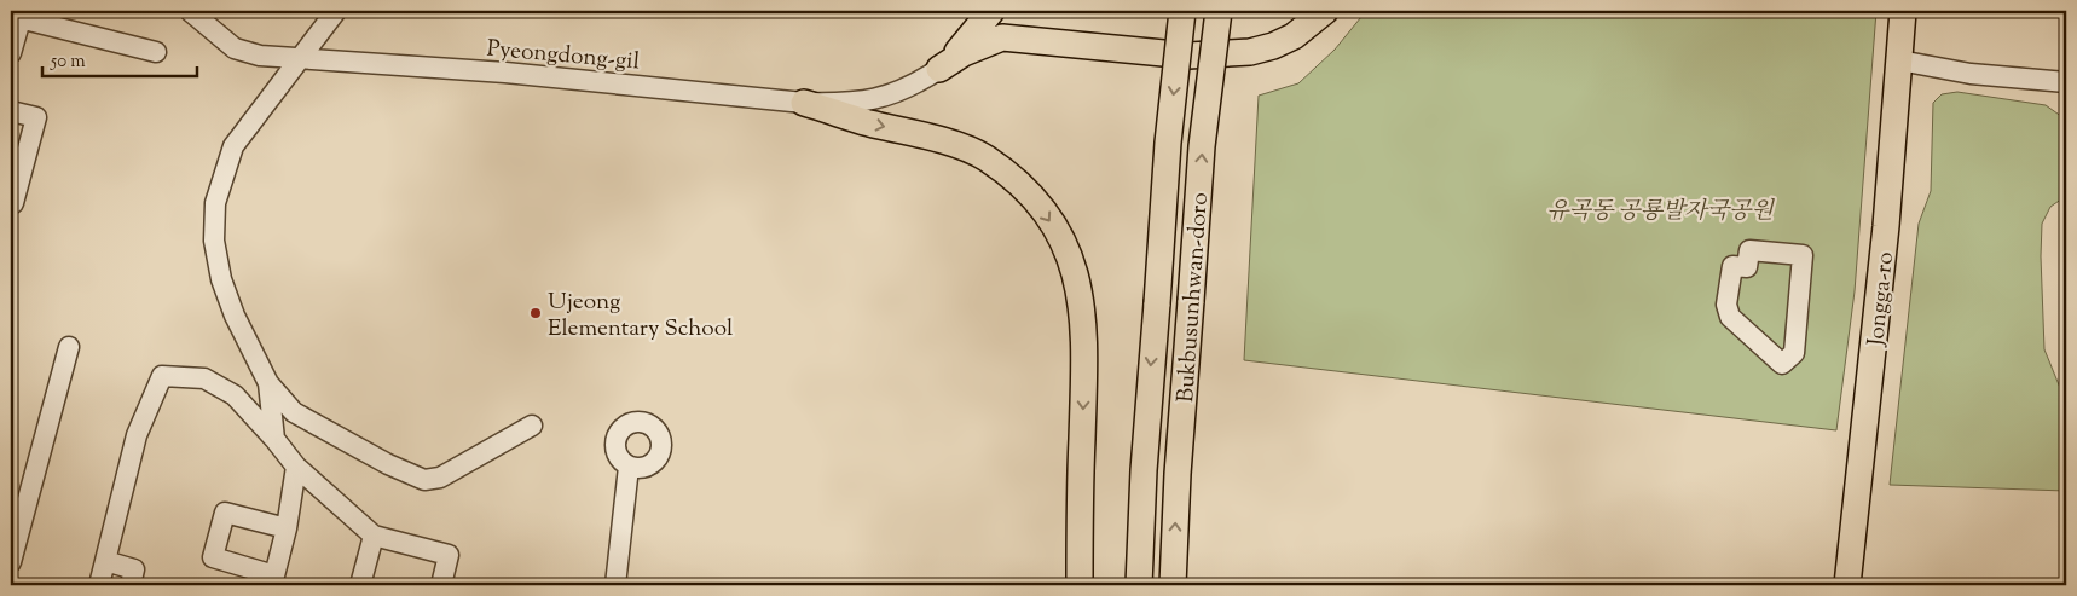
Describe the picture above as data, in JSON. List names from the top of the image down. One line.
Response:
{"streets":{"main road":["Bukbusunhwan-doro","Jongga-ro"],"street":["Pyeongdong-gil"]},"parks":["유곡동 공룡발자국공원"],"places":["Ujeong Elementary School"],"scale_bar":"50 m"}
